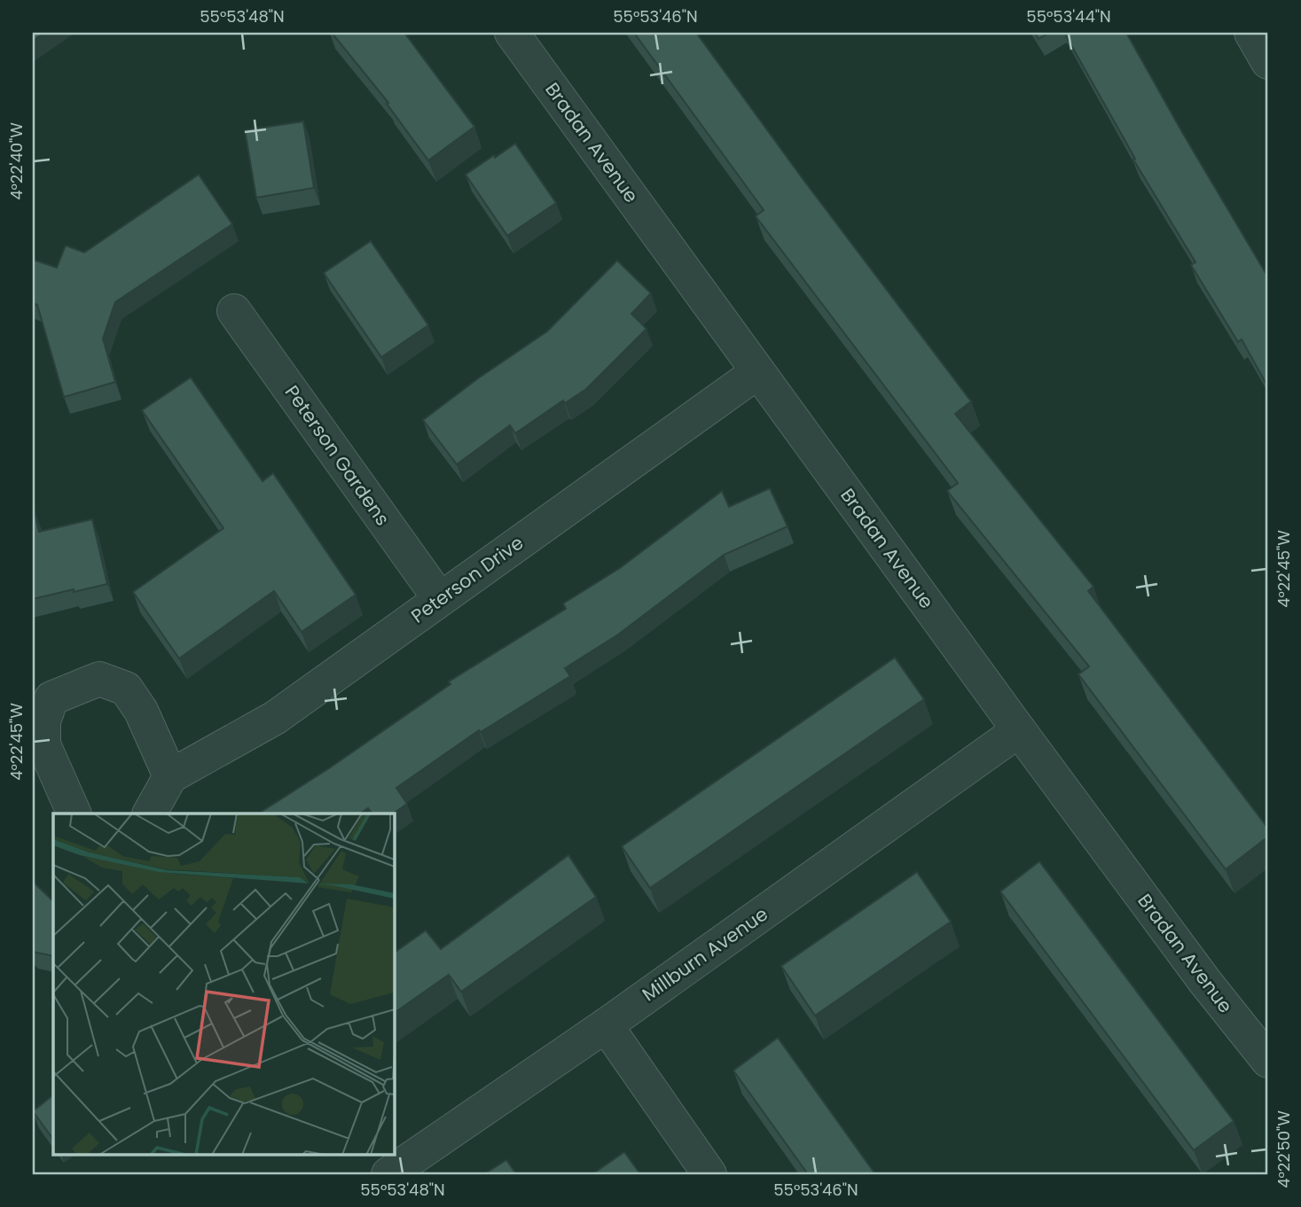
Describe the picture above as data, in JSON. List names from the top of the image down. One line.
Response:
{"streets":{"street":["Bradan Avenue","Peterson Gardens","Peterson Drive","Millburn Avenue"]},"crossings":[["Bradan Avenue","Peterson Drive"],["Bradan Avenue","Millburn Avenue"],["Peterson Gardens","Peterson Drive"]],"coordinates":["55°53'48\"N","55°53'46\"N","55°53'44\"N","4°22'40\"W","4°22'45\"W","4°22'50\"W"]}
